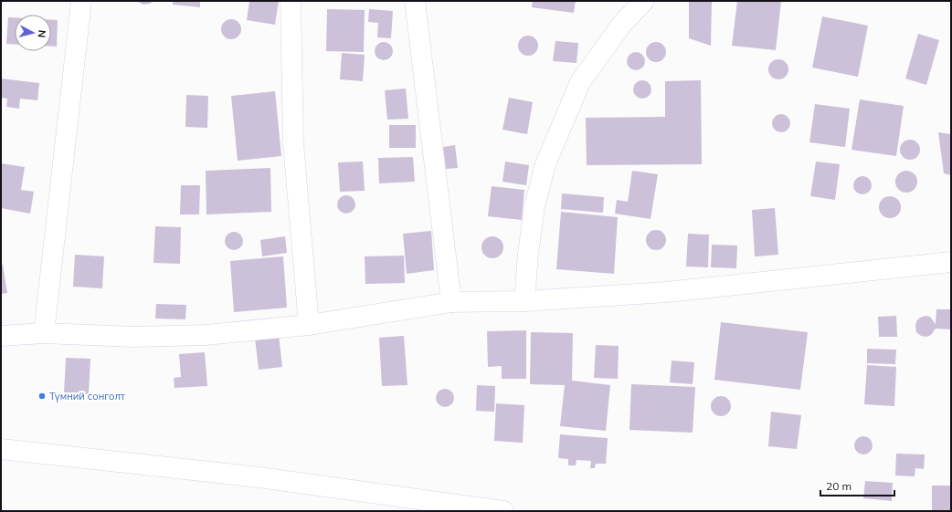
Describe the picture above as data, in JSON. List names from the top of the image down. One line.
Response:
{"places":["Түмний сонголт"],"scale_bar":"20 m","north":"right"}
